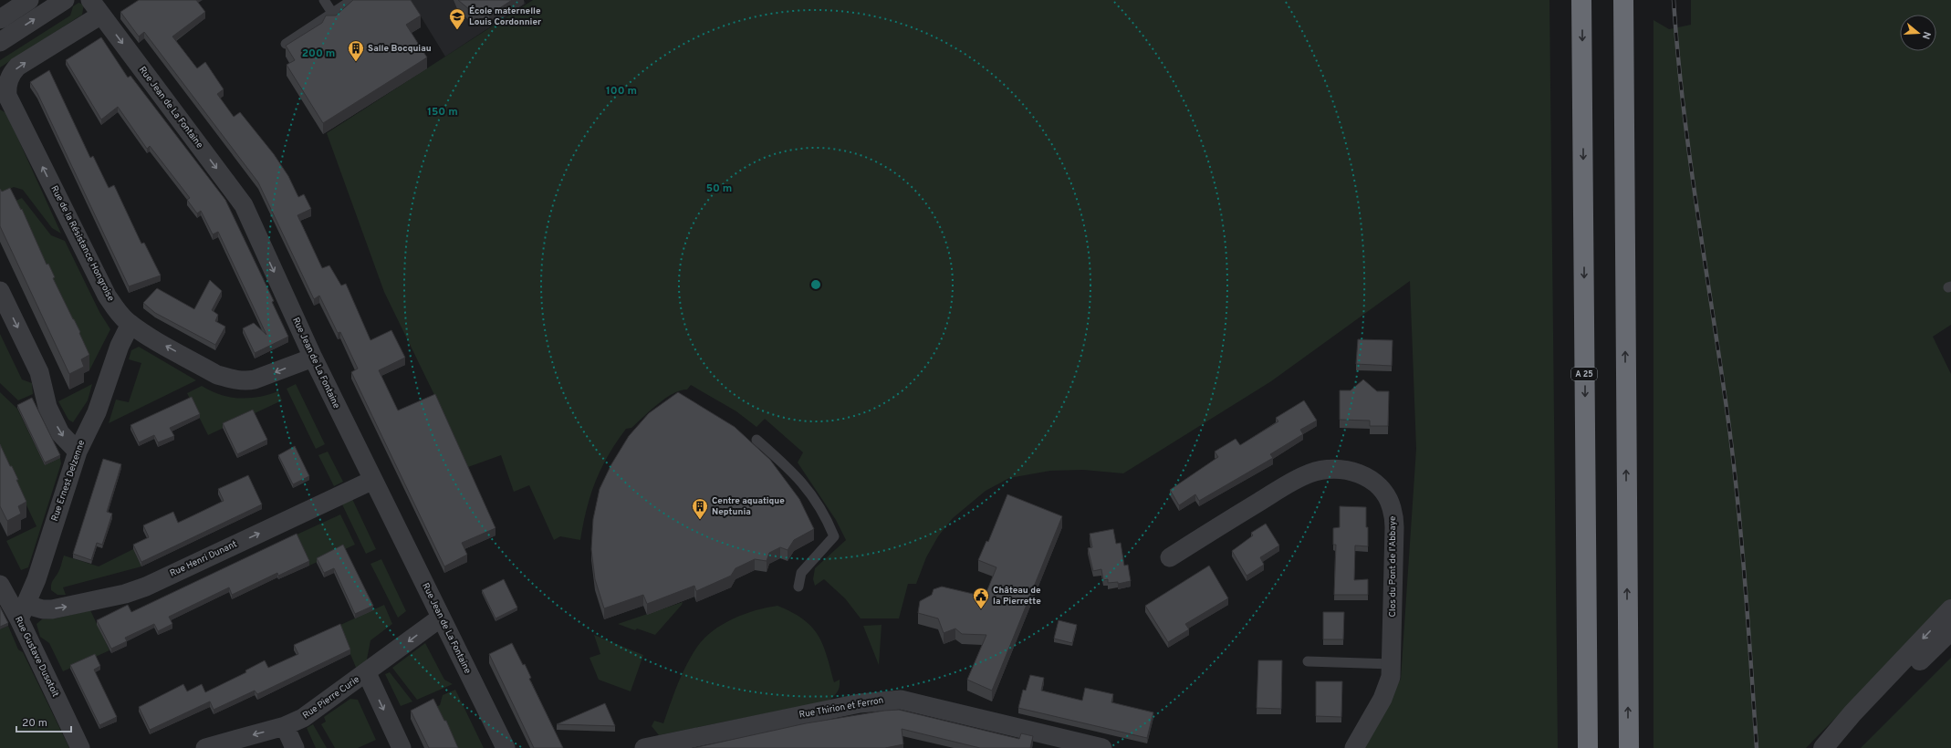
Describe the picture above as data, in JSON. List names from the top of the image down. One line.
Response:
{"streets":{"highway":["A 25"],"street":["Rue Jean de La Fontaine","Rue de la Résistance Hongroise","Rue Ernest Delzenne","Rue Henri Dunant","Clos du Pont de l'Abbaye","Rue Gustave Dusotoit","Rue Pierre Curie","Rue Thirion et Ferron"]},"crossings":[["Rue Jean de La Fontaine","Rue de la Résistance Hongroise"],["Rue Jean de La Fontaine","Rue Henri Dunant"],["Rue Jean de La Fontaine","Rue Pierre Curie"],["Rue de la Résistance Hongroise","Rue Ernest Delzenne"],["Rue Ernest Delzenne","Rue Henri Dunant"],["Rue Ernest Delzenne","Rue Gustave Dusotoit"],["Rue Henri Dunant","Rue Gustave Dusotoit"]],"one_way":["Rue Jean de La Fontaine","Rue Henri Dunant","Rue Pierre Curie"],"places":{"school or university":["École maternelle Louis Cordonnier"],"building":["Salle Bocquiau","Centre aquatique Neptunia"],"public building":["Château de la Pierrette"]},"scale_bar":"20 m","north":"right","rings":["200 m","100 m","150 m","50 m"]}
